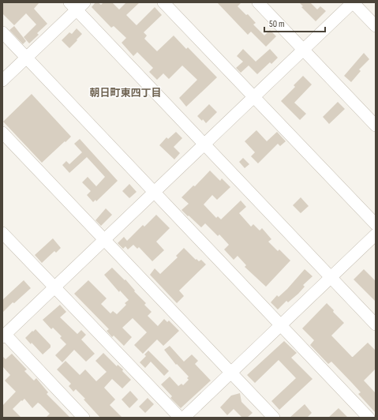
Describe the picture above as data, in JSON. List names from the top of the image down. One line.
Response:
{"districts":["朝日町東四丁目"],"scale_bar":"50 m"}
